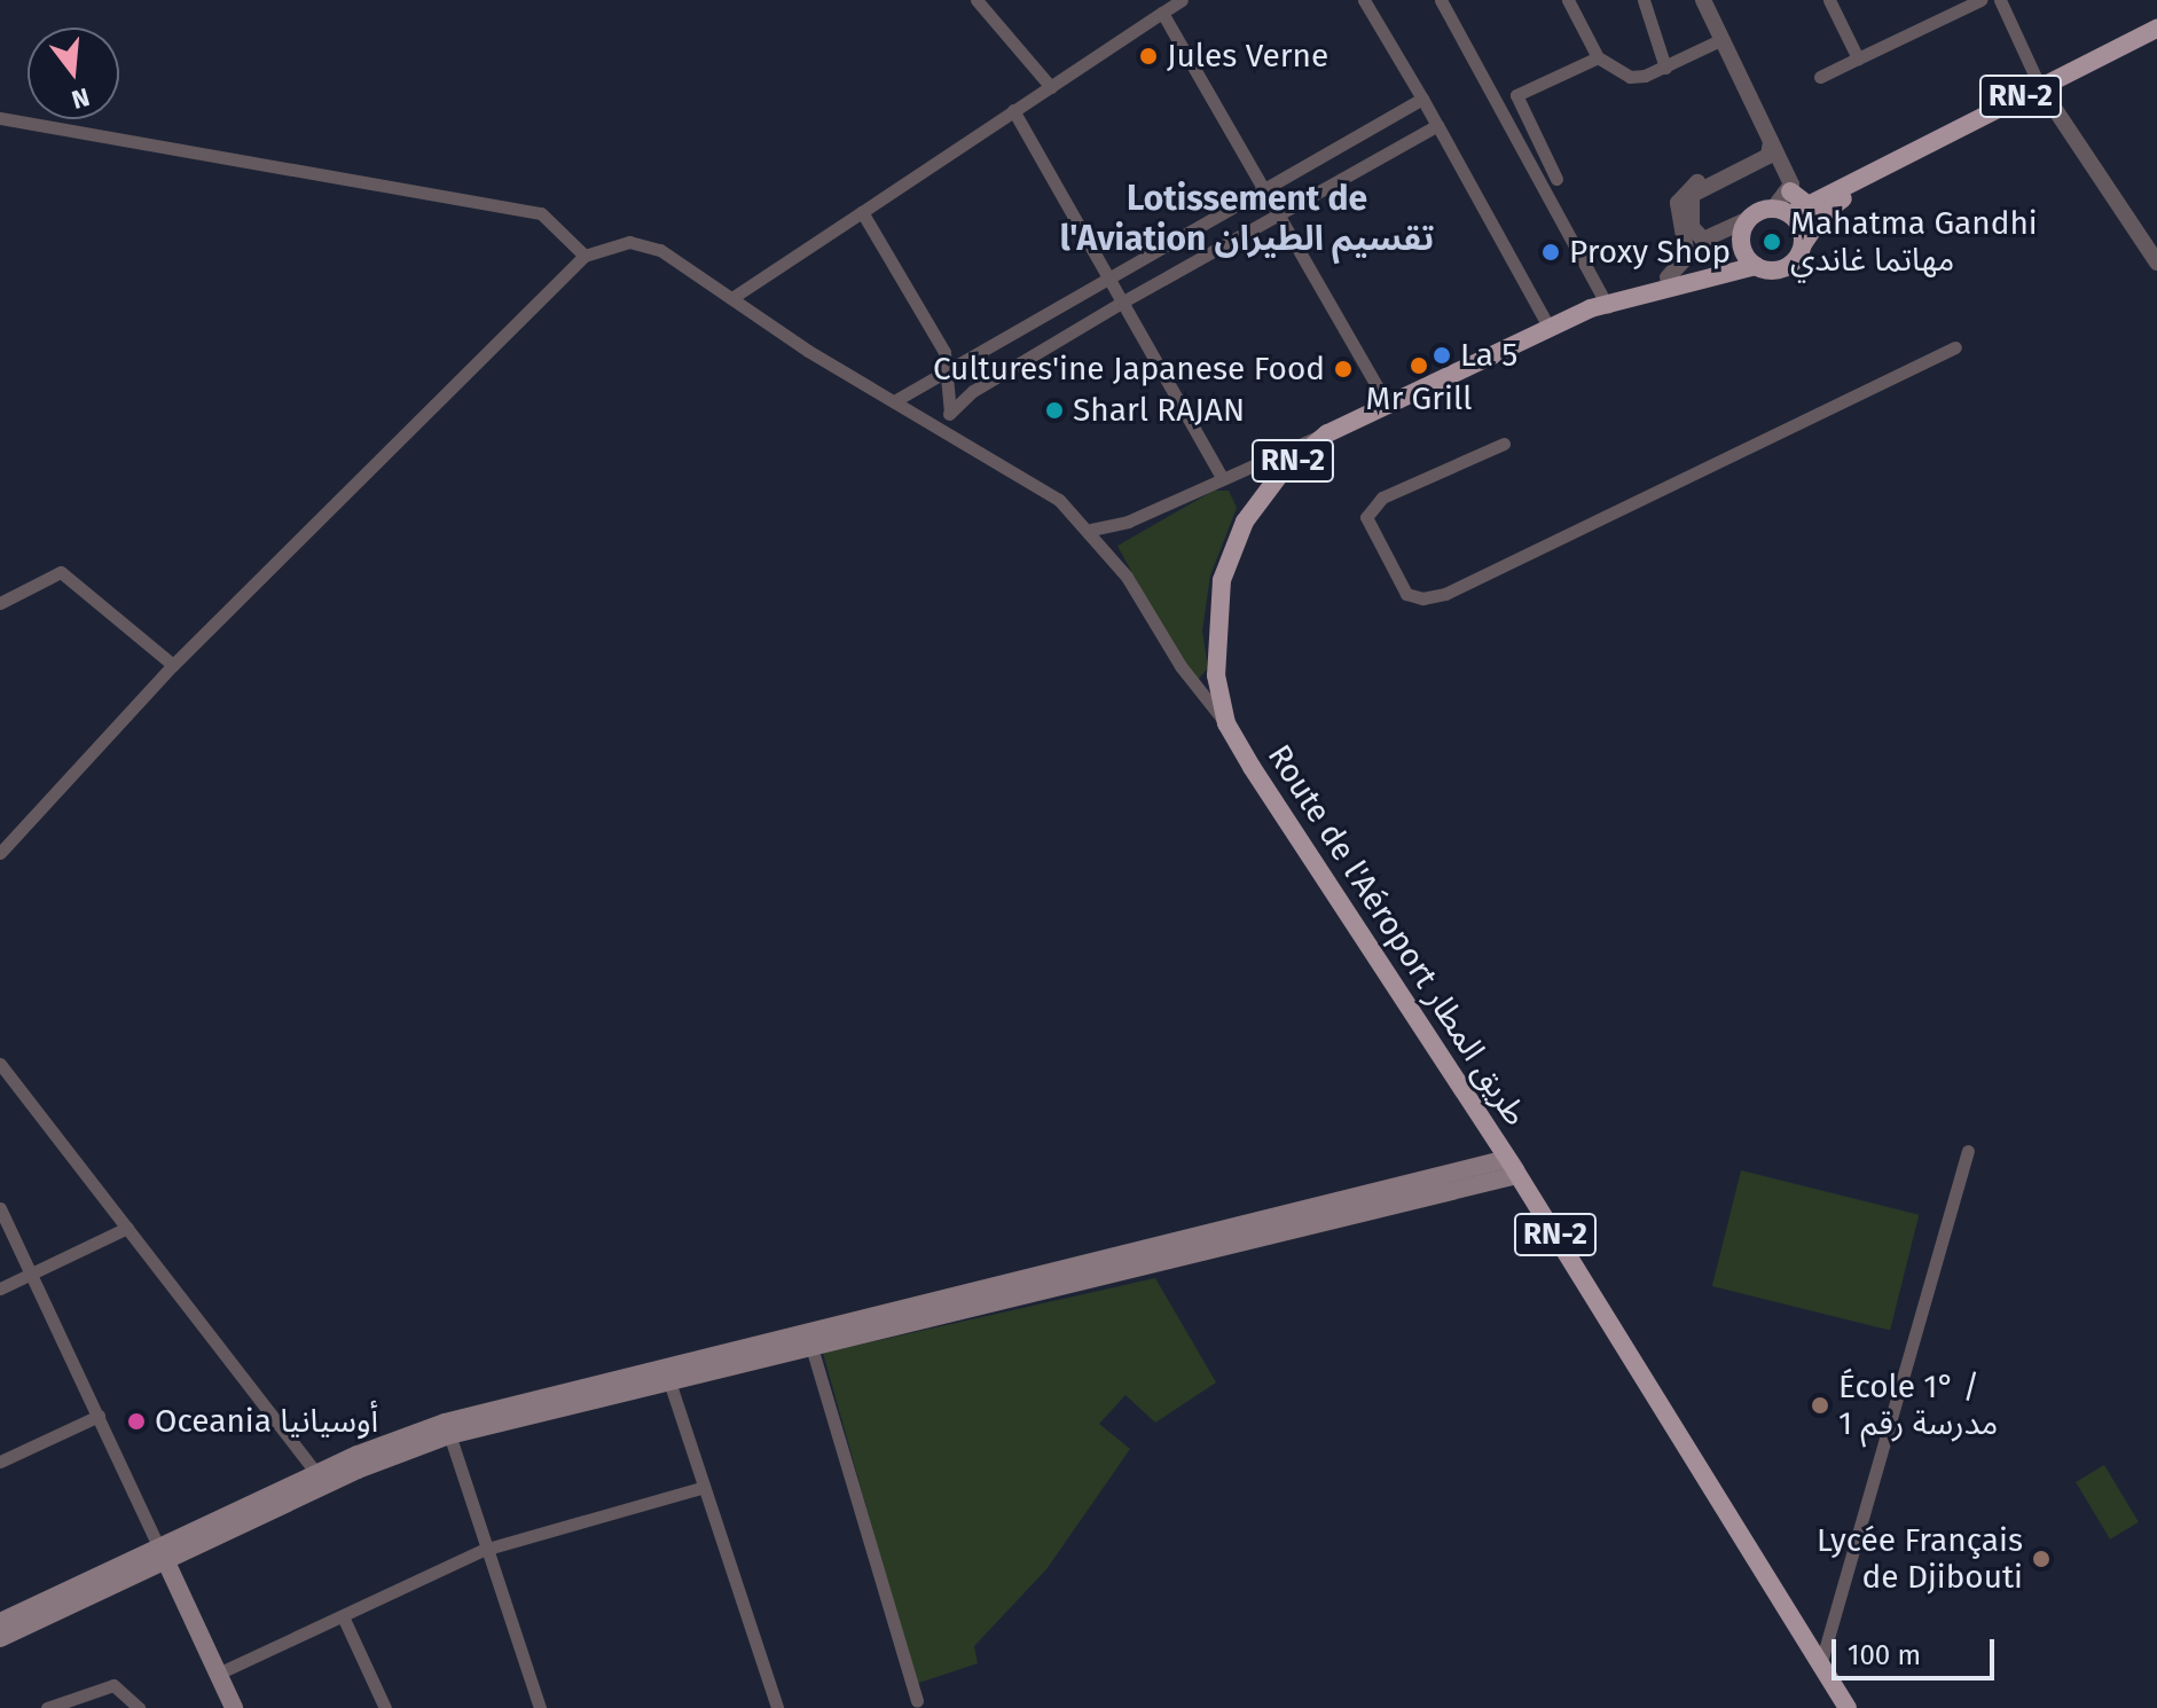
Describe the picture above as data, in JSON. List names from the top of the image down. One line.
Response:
{"streets":{"main road":["RN-2","Route de l'Aéroport طريق المطار"]},"crossings":[["RN-2","Route de l'Aéroport طريق المطار"]],"districts":["Lotissement de l'Aviation تقسيم الطيران"],"places":["Jules Verne","Mahatma Gandhi مهاتما غاندي","Proxy Shop","La 5","Mr Grill","Cultures'ine Japanese Food","Sharl RAJAN","École 1° / مدرسة رقم 1","Oceania أوسيانيا","Lycée Français de Djibouti"],"scale_bar":"100 m","north":"bottom"}
